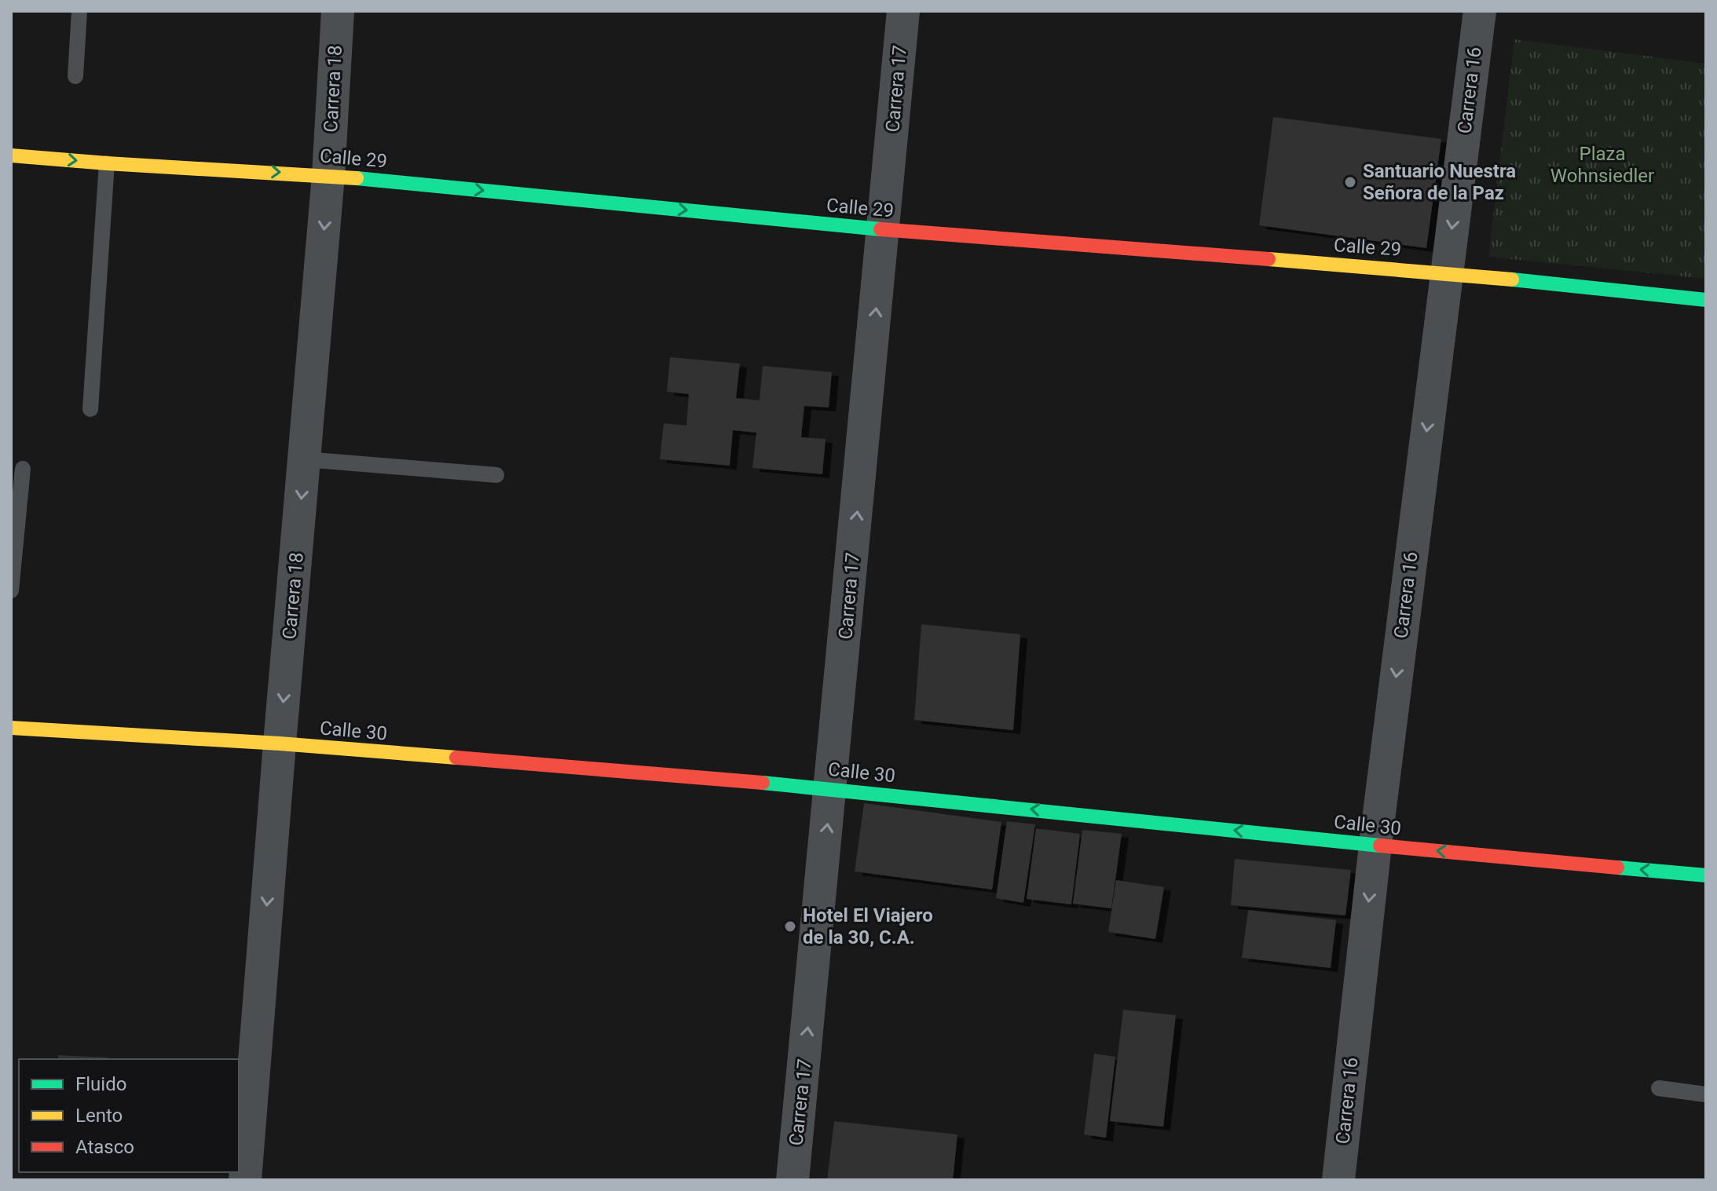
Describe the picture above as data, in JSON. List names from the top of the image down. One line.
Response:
{"streets":{"street":["Carrera 18","Carrera 17","Carrera 16","Calle 29","Calle 30"]},"crossings":[["Carrera 18","Calle 29"],["Carrera 18","Calle 30"],["Carrera 17","Calle 29"],["Carrera 17","Calle 30"],["Carrera 16","Calle 29"],["Carrera 16","Calle 30"]],"one_way":["Carrera 18","Carrera 17","Carrera 16","Calle 29","Calle 30"],"parks":["Plaza Wohnsiedler"],"places":["Santuario Nuestra Señora de la Paz","Hotel El Viajero de la 30, C.A."],"legend":["Fluido","Lento","Atasco"]}
